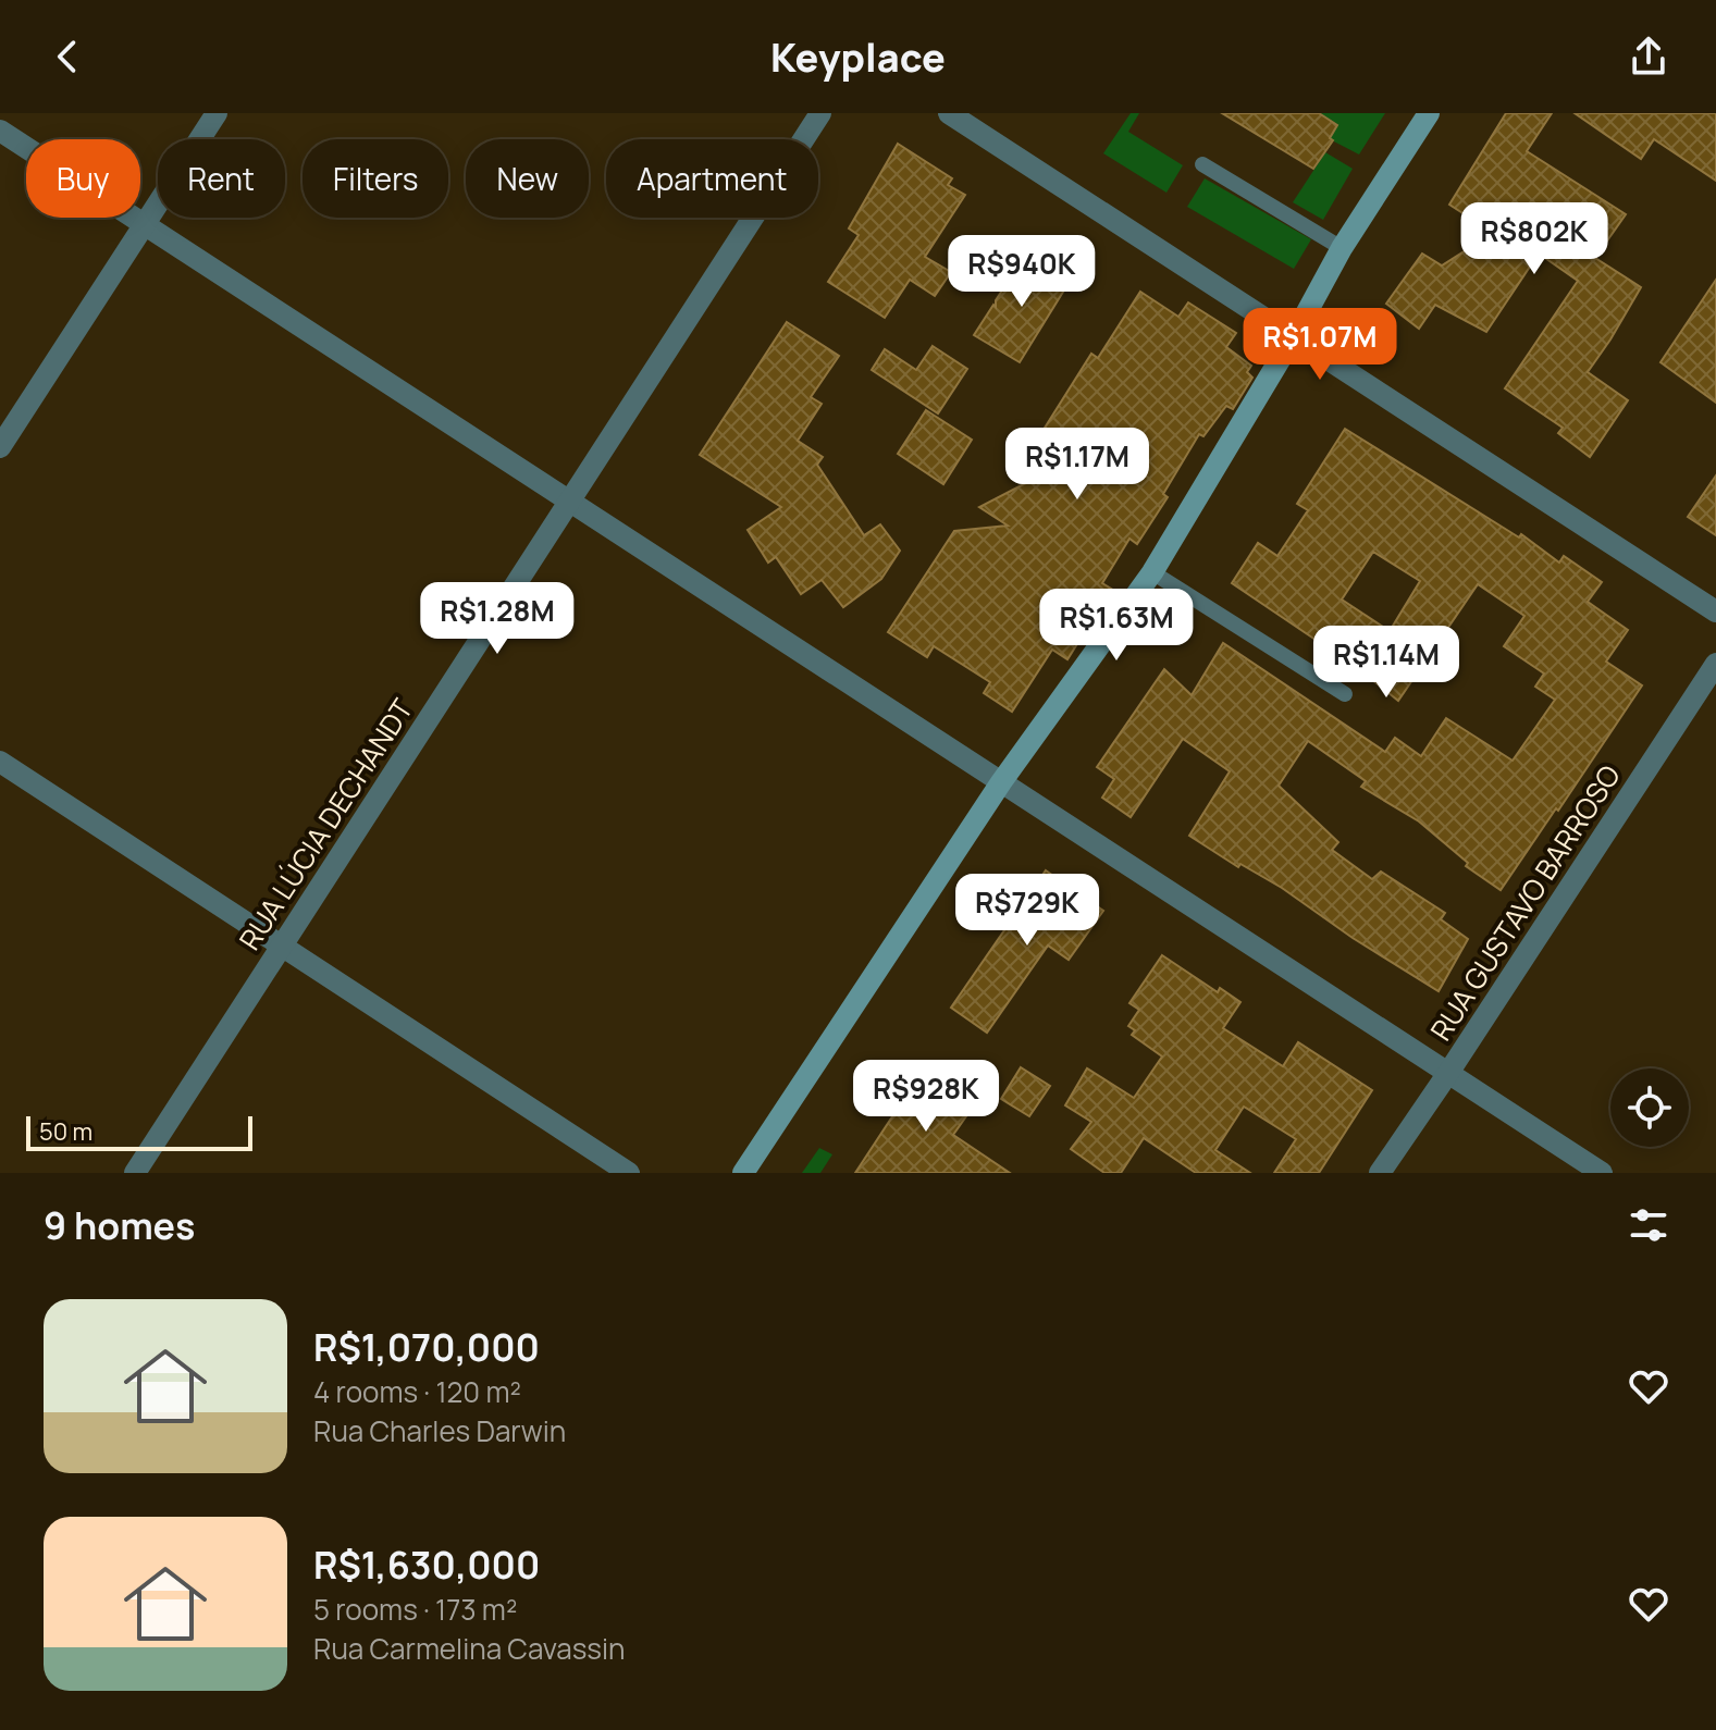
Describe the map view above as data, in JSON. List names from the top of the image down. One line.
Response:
{"streets":{"street":["RUA LÚCIA DECHANDT","RUA GUSTAVO BARROSO"]},"scale_bar":"50 m","page":{"header":"Keyplace","chip":["Buy","Rent","Filters","New","Apartment"],"price":["R$802K","R$940K","R$1.07M","R$1.17M","R$1.28M","R$1.63M","R$1.14M","R$729K","R$928K"],"scale":"50 m","heading":"9 homes","list":[{"name":"R$1,070,000","note":"4 rooms · 120 m² · Rua Charles Darwin"},{"name":"R$1,630,000","note":"5 rooms · 173 m² · Rua Carmelina Cavassin"}]}}
